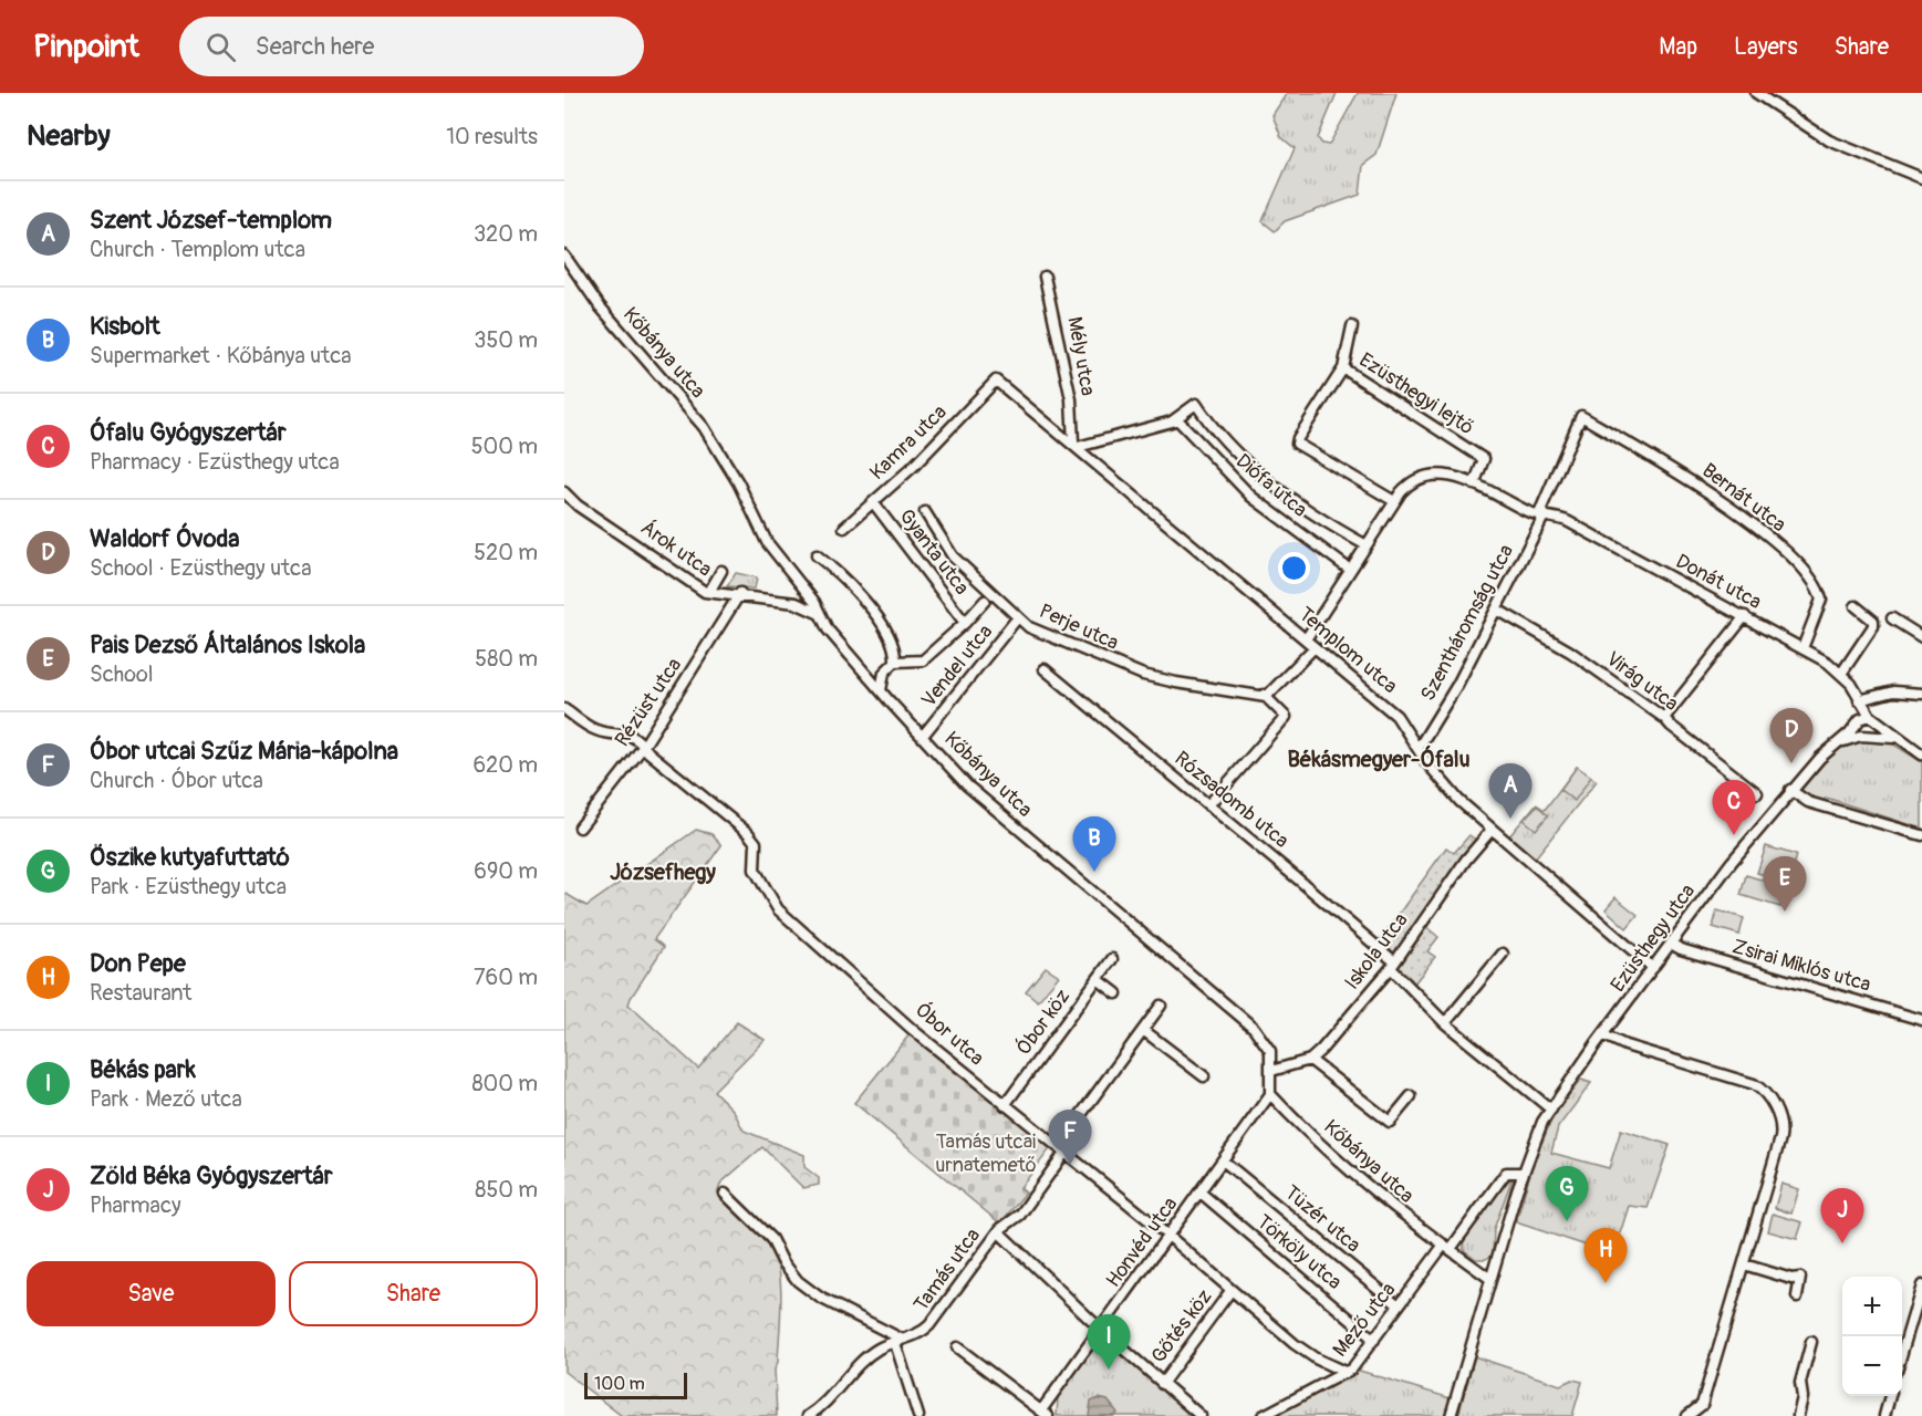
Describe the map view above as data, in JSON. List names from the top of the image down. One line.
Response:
{"streets":{"street":["Kőbánya utca","Mély utca","Ezüsthegyi lejtő","Kamra utca","Diófa utca","Bernát utca","Árok utca","Gyanta utca","Donát utca","Szentháromság utca","Perje utca","Templom utca","Vendel utca","Virág utca","Rézüst utca","Rózsadomb utca","Ezüsthegy utca","Iskola utca","Zsirai Miklós utca","Óbor köz","Óbor utca","Tüzér utca","Honvéd utca","Törköly utca","Tamás utca","Mező utca","Gőtés köz"]},"crossings":[["Kőbánya utca","Árok utca"],["Kőbánya utca","Vendel utca"],["Kőbánya utca","Ezüsthegy utca"],["Kőbánya utca","Iskola utca"],["Kőbánya utca","Honvéd utca"],["Kőbánya utca","Mező utca"],["Mély utca","Templom utca"],["Ezüsthegyi lejtő","Donát utca"],["Kamra utca","Gyanta utca"],["Kamra utca","Templom utca"],["Diófa utca","Donát utca"],["Bernát utca","Donát utca"],["Bernát utca","Szentháromság utca"],["Árok utca","Rézüst utca"],["Donát utca","Szentháromság utca"],["Donát utca","Templom utca"],["Donát utca","Ezüsthegy utca"],["Szentháromság utca","Templom utca"],["Szentháromság utca","Virág utca"],["Perje utca","Vendel utca"],["Templom utca","Ezüsthegy utca"],["Templom utca","Iskola utca"],["Rézüst utca","Óbor utca"],["Rózsadomb utca","Ezüsthegy utca"],["Rózsadomb utca","Iskola utca"],["Ezüsthegy utca","Zsirai Miklós utca"],["Óbor köz","Óbor utca"],["Óbor utca","Honvéd utca"],["Óbor utca","Tamás utca"],["Óbor utca","Mező utca"],["Óbor utca","Gőtés köz"],["Tüzér utca","Honvéd utca"],["Tüzér utca","Mező utca"],["Honvéd utca","Törköly utca"],["Törköly utca","Mező utca"]],"districts":["Békásmegyer-Ófalu","Józsefhegy"],"parks":["Tamás utcai urnatemető"],"scale_bar":"100 m","page":{"header":"Pinpoint","search":"Search here","nav":["Map","Layers","Share"],"heading":["Nearby","10 results"],"list":[{"mark":"A","name":"Szent József-templom","note":"Church · Templom utca","value":"320 m"},{"mark":"B","name":"Kisbolt","note":"Supermarket · Kőbánya utca","value":"350 m"},{"mark":"C","name":"Ófalu Gyógyszertár","note":"Pharmacy · Ezüsthegy utca","value":"500 m"},{"mark":"D","name":"Waldorf Óvoda","note":"School · Ezüsthegy utca","value":"520 m"},{"mark":"E","name":"Pais Dezső Általános Iskola","note":"School","value":"580 m"},{"mark":"F","name":"Óbor utcai Szűz Mária-kápolna","note":"Church · Óbor utca","value":"620 m"},{"mark":"G","name":"Öszike kutyafuttató","note":"Park · Ezüsthegy utca","value":"690 m"},{"mark":"H","name":"Don Pepe","note":"Restaurant","value":"760 m"},{"mark":"I","name":"Békás park","note":"Park · Mező utca","value":"800 m"},{"mark":"J","name":"Zöld Béka Gyógyszertár","note":"Pharmacy","value":"850 m"}],"pins":["D","A","C","B","E","F","G","J","H","I"],"buttons":["Save","Share"],"map_buttons":["+","−"],"scale":"100 m"}}
